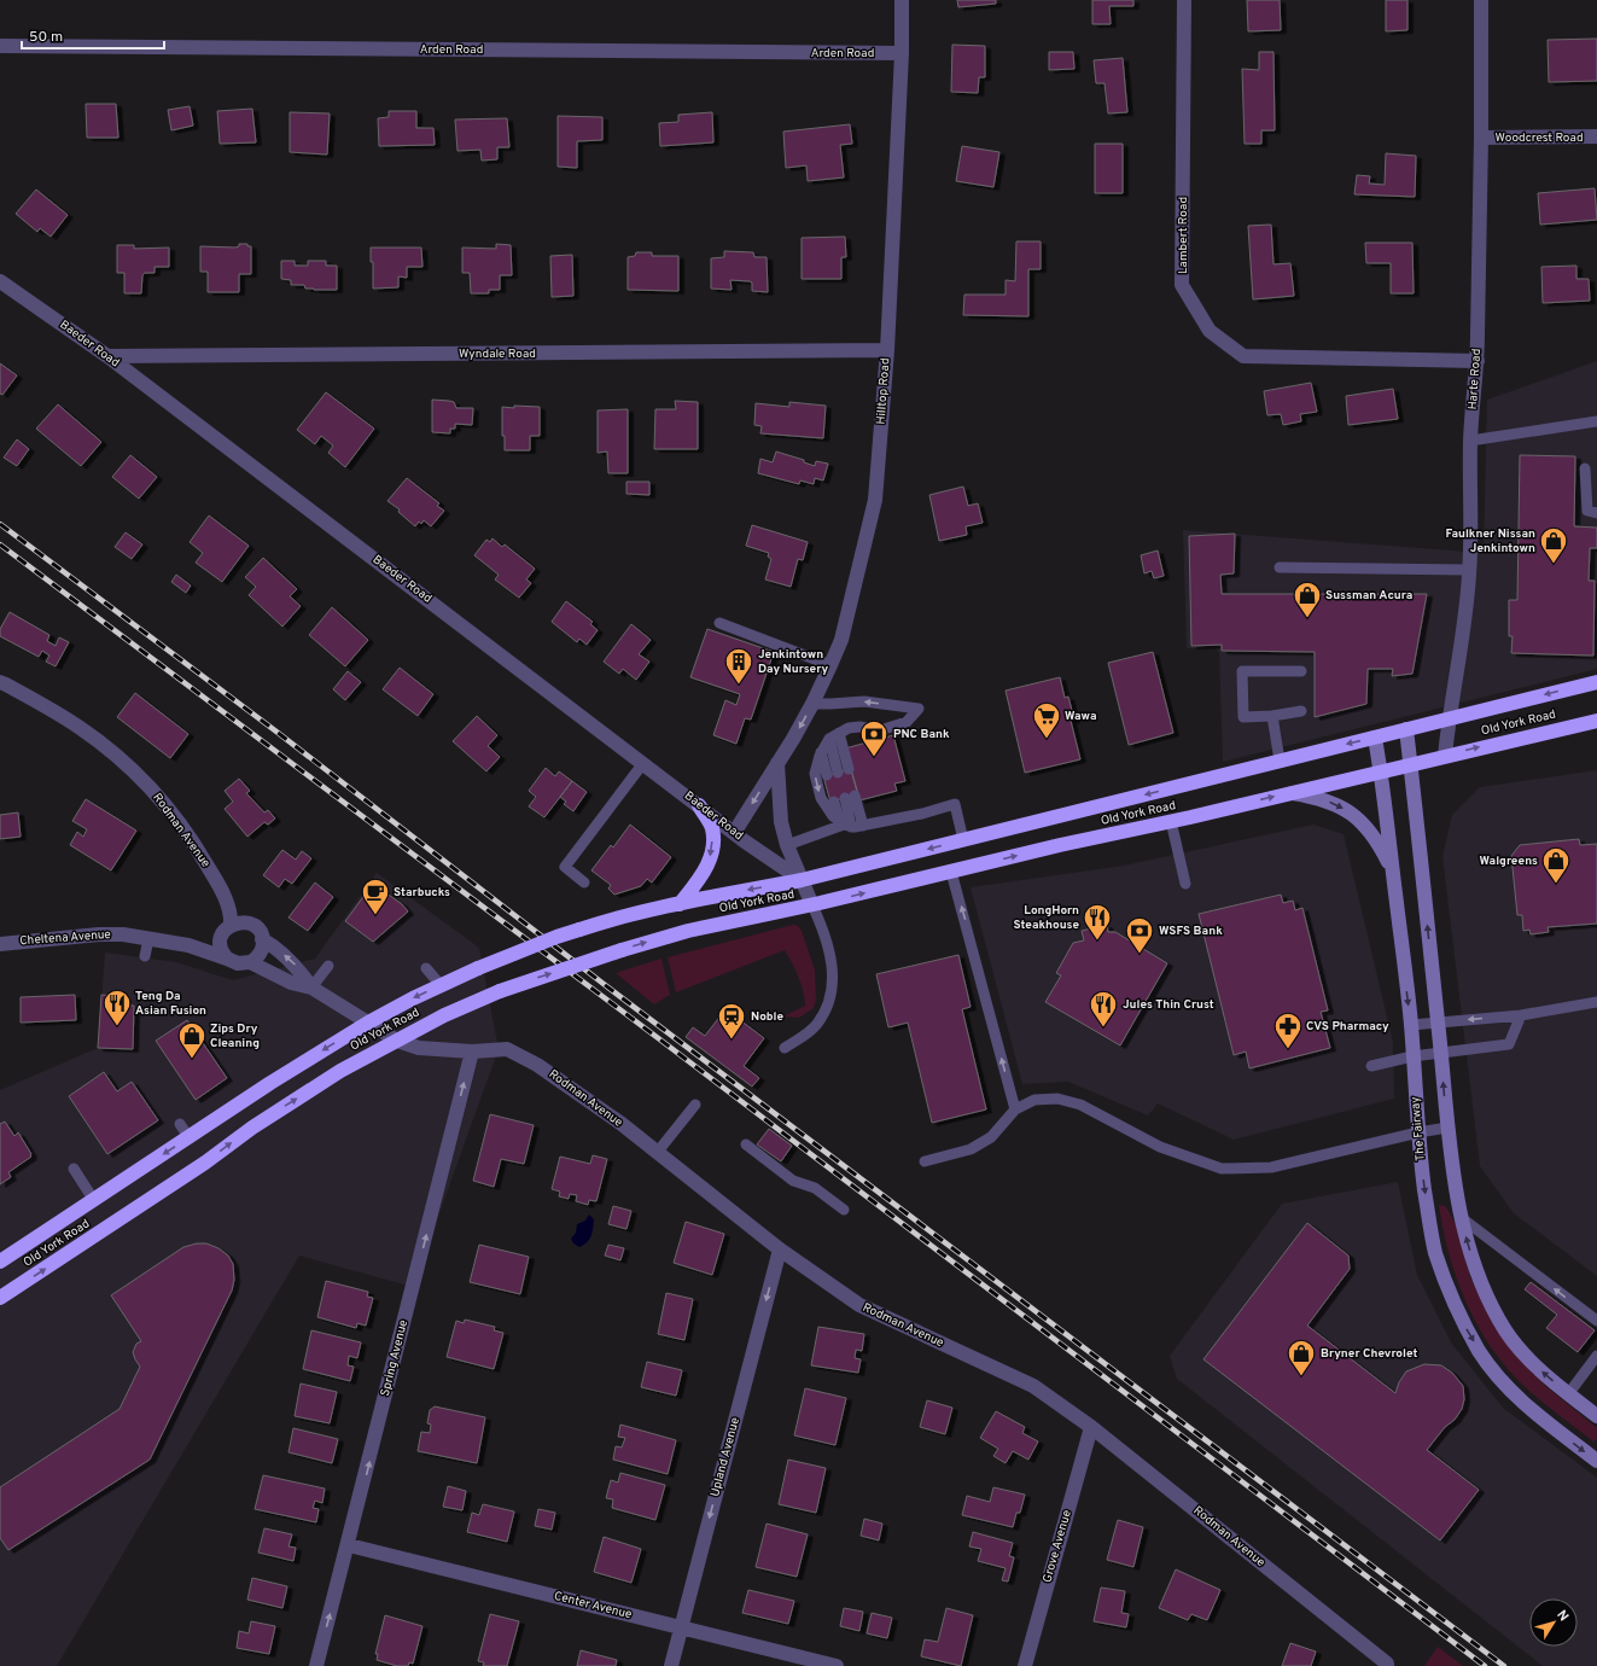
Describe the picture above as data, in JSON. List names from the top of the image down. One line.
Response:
{"streets":{"highway":["Old York Road"],"main road":["The Fairway"],"street":["Arden Road","Woodcrest Road","Lambert Road","Baeder Road","Wyndale Road","Harte Road","Hilltop Road","Rodman Avenue","Cheltena Avenue","Spring Avenue","Upland Avenue","Grove Avenue","Center Avenue"]},"crossings":[["Arden Road","Hilltop Road"],["Woodcrest Road","Harte Road"],["Lambert Road","Harte Road"],["Baeder Road","Wyndale Road"],["Baeder Road","Hilltop Road"],["Baeder Road","Old York Road"],["Wyndale Road","Hilltop Road"],["Harte Road","Old York Road"],["Old York Road","Rodman Avenue"],["Old York Road","Cheltena Avenue"],["Old York Road","The Fairway"],["Rodman Avenue","Cheltena Avenue"],["Rodman Avenue","Spring Avenue"],["Rodman Avenue","Upland Avenue"],["Rodman Avenue","Grove Avenue"],["Spring Avenue","Center Avenue"],["Upland Avenue","Center Avenue"]],"one_way":["Spring Avenue","Upland Avenue"],"places":{"shop":["Faulkner Nissan Jenkintown","Sussman Acura","Walgreens","Zips Dry Cleaning","Bryner Chevrolet"],"building":["Jenkintown Day Nursery"],"supermarket":["Wawa"],"bank":["PNC Bank","WSFS Bank"],"cafe":["Starbucks"],"restaurant":["LongHorn Steakhouse","Teng Da Asian Fusion","Jules Thin Crust"],"station":["Noble"],"pharmacy":["CVS Pharmacy"]},"scale_bar":"50 m","north":"top right"}
